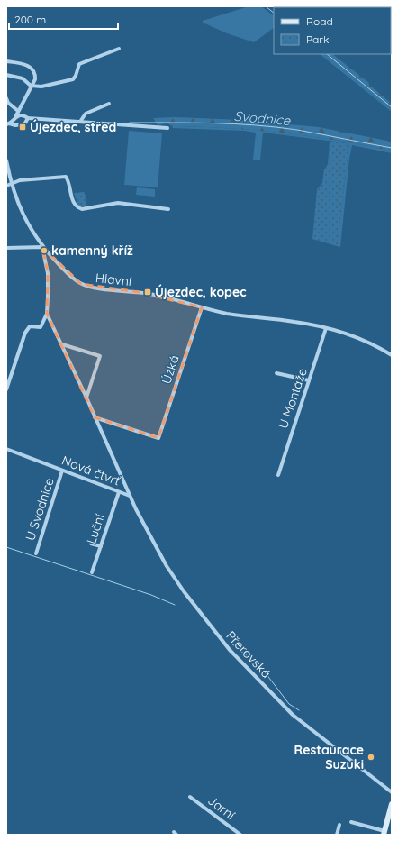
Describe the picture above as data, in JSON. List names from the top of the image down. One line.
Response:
{"streets":{"street":["Hlavní","Úzká","U Montáže","Nová čtvrť","U Svodnice","Luční","Přerovská","Jarní"]},"crossings":[["Hlavní","Úzká"],["Hlavní","U Montáže"],["Hlavní","Nová čtvrť"],["Úzká","Nová čtvrť"],["Nová čtvrť","U Svodnice"],["Nová čtvrť","Luční"],["Nová čtvrť","Přerovská"]],"water":["Svodnice"],"places":{"transit":["Újezdec, střed","Újezdec, kopec"],"other":["kamenný kříž","Restaurace Suzuki"]},"legend":["Road","Park"],"scale_bar":"200 m"}
